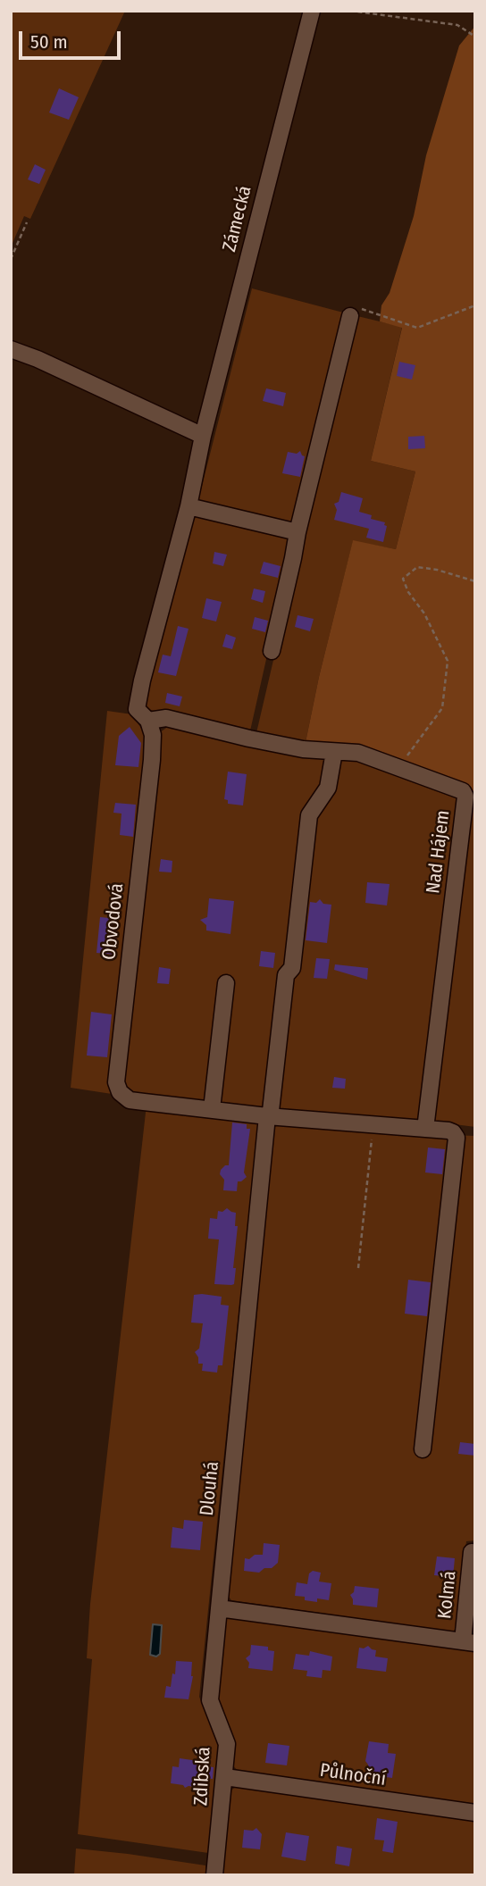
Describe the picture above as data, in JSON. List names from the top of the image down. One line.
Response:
{"streets":{"street":["Zámecká","Nad Hájem","Obvodová","Dlouhá","Kolmá","Půlnoční","Zdibská"]},"crossings":[["Zámecká","Obvodová"],["Nad Hájem","Obvodová"],["Nad Hájem","Dlouhá"],["Obvodová","Dlouhá"],["Dlouhá","Zdibská"],["Půlnoční","Zdibská"]],"scale_bar":"50 m"}
